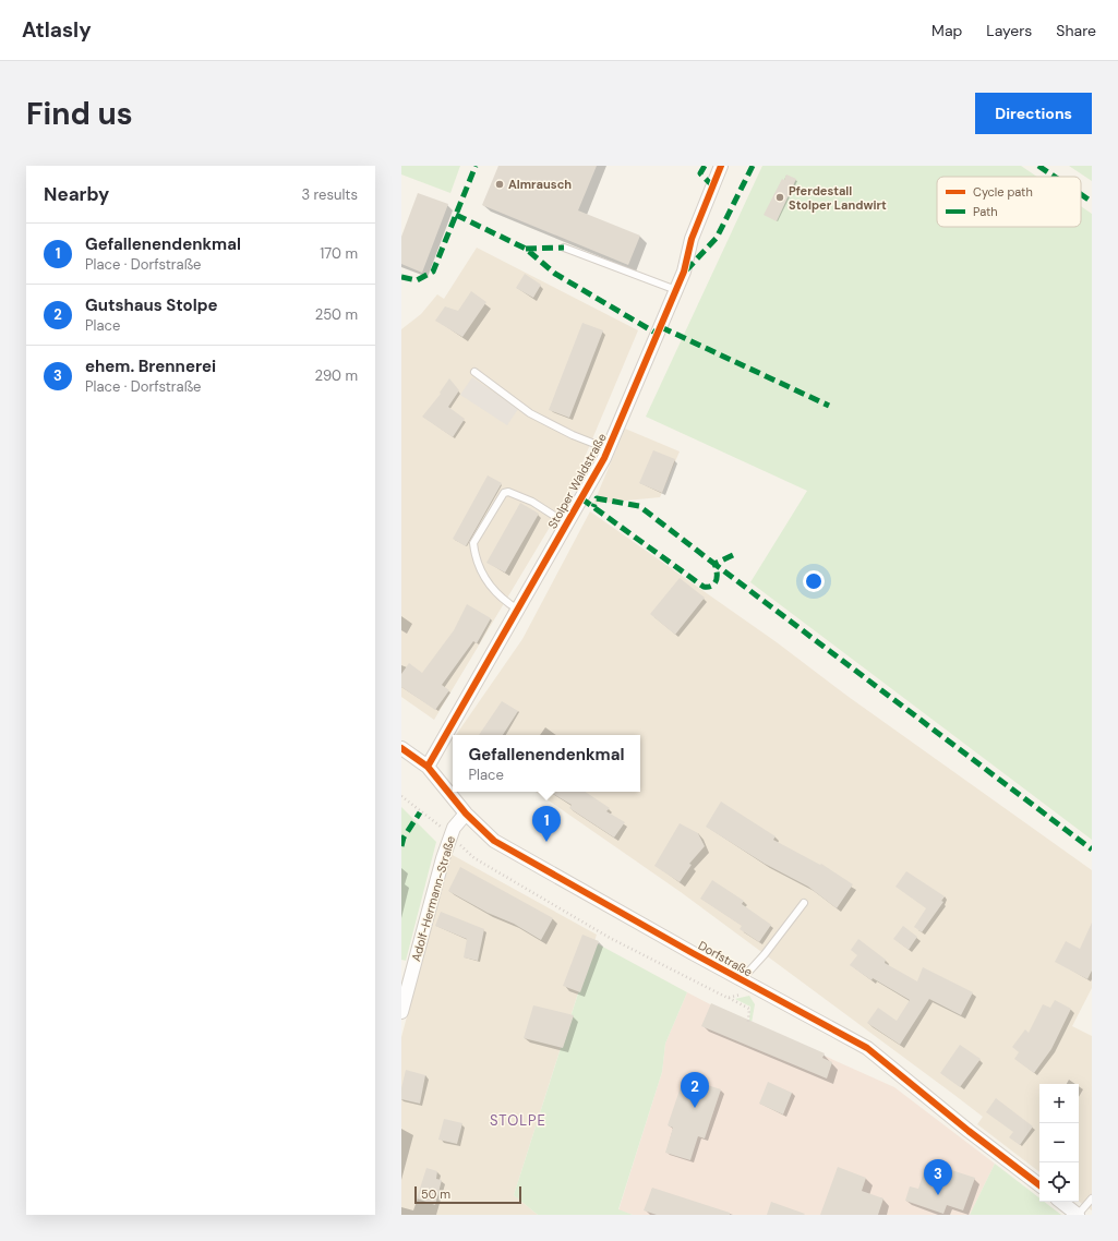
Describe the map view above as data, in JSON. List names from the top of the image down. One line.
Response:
{"streets":{"street":["Stolper Waldstraße","Adolf-Hermann-Straße","Dorfstraße"]},"crossings":[["Stolper Waldstraße","Dorfstraße"],["Adolf-Hermann-Straße","Dorfstraße"]],"districts":["STOLPE"],"places":["Almrausch","Pferdestall Stolper Landwirt"],"legend":["Cycle path","Path"],"scale_bar":"50 m","page":{"header":"Atlasly","nav":["Map","Layers","Share"],"buttons":"Directions","title":"Find us","heading":["Nearby","3 results"],"list":[{"mark":"1","name":"Gefallenendenkmal","note":"Place · Dorfstraße","value":"170 m"},{"mark":"2","name":"Gutshaus Stolpe","note":"Place","value":"250 m"},{"mark":"3","name":"ehem. Brennerei","note":"Place · Dorfstraße","value":"290 m"}],"popup":["Gefallenendenkmal","Place"],"pins":["1","2","3"],"map_buttons":["+","−"],"scale":"50 m"}}
